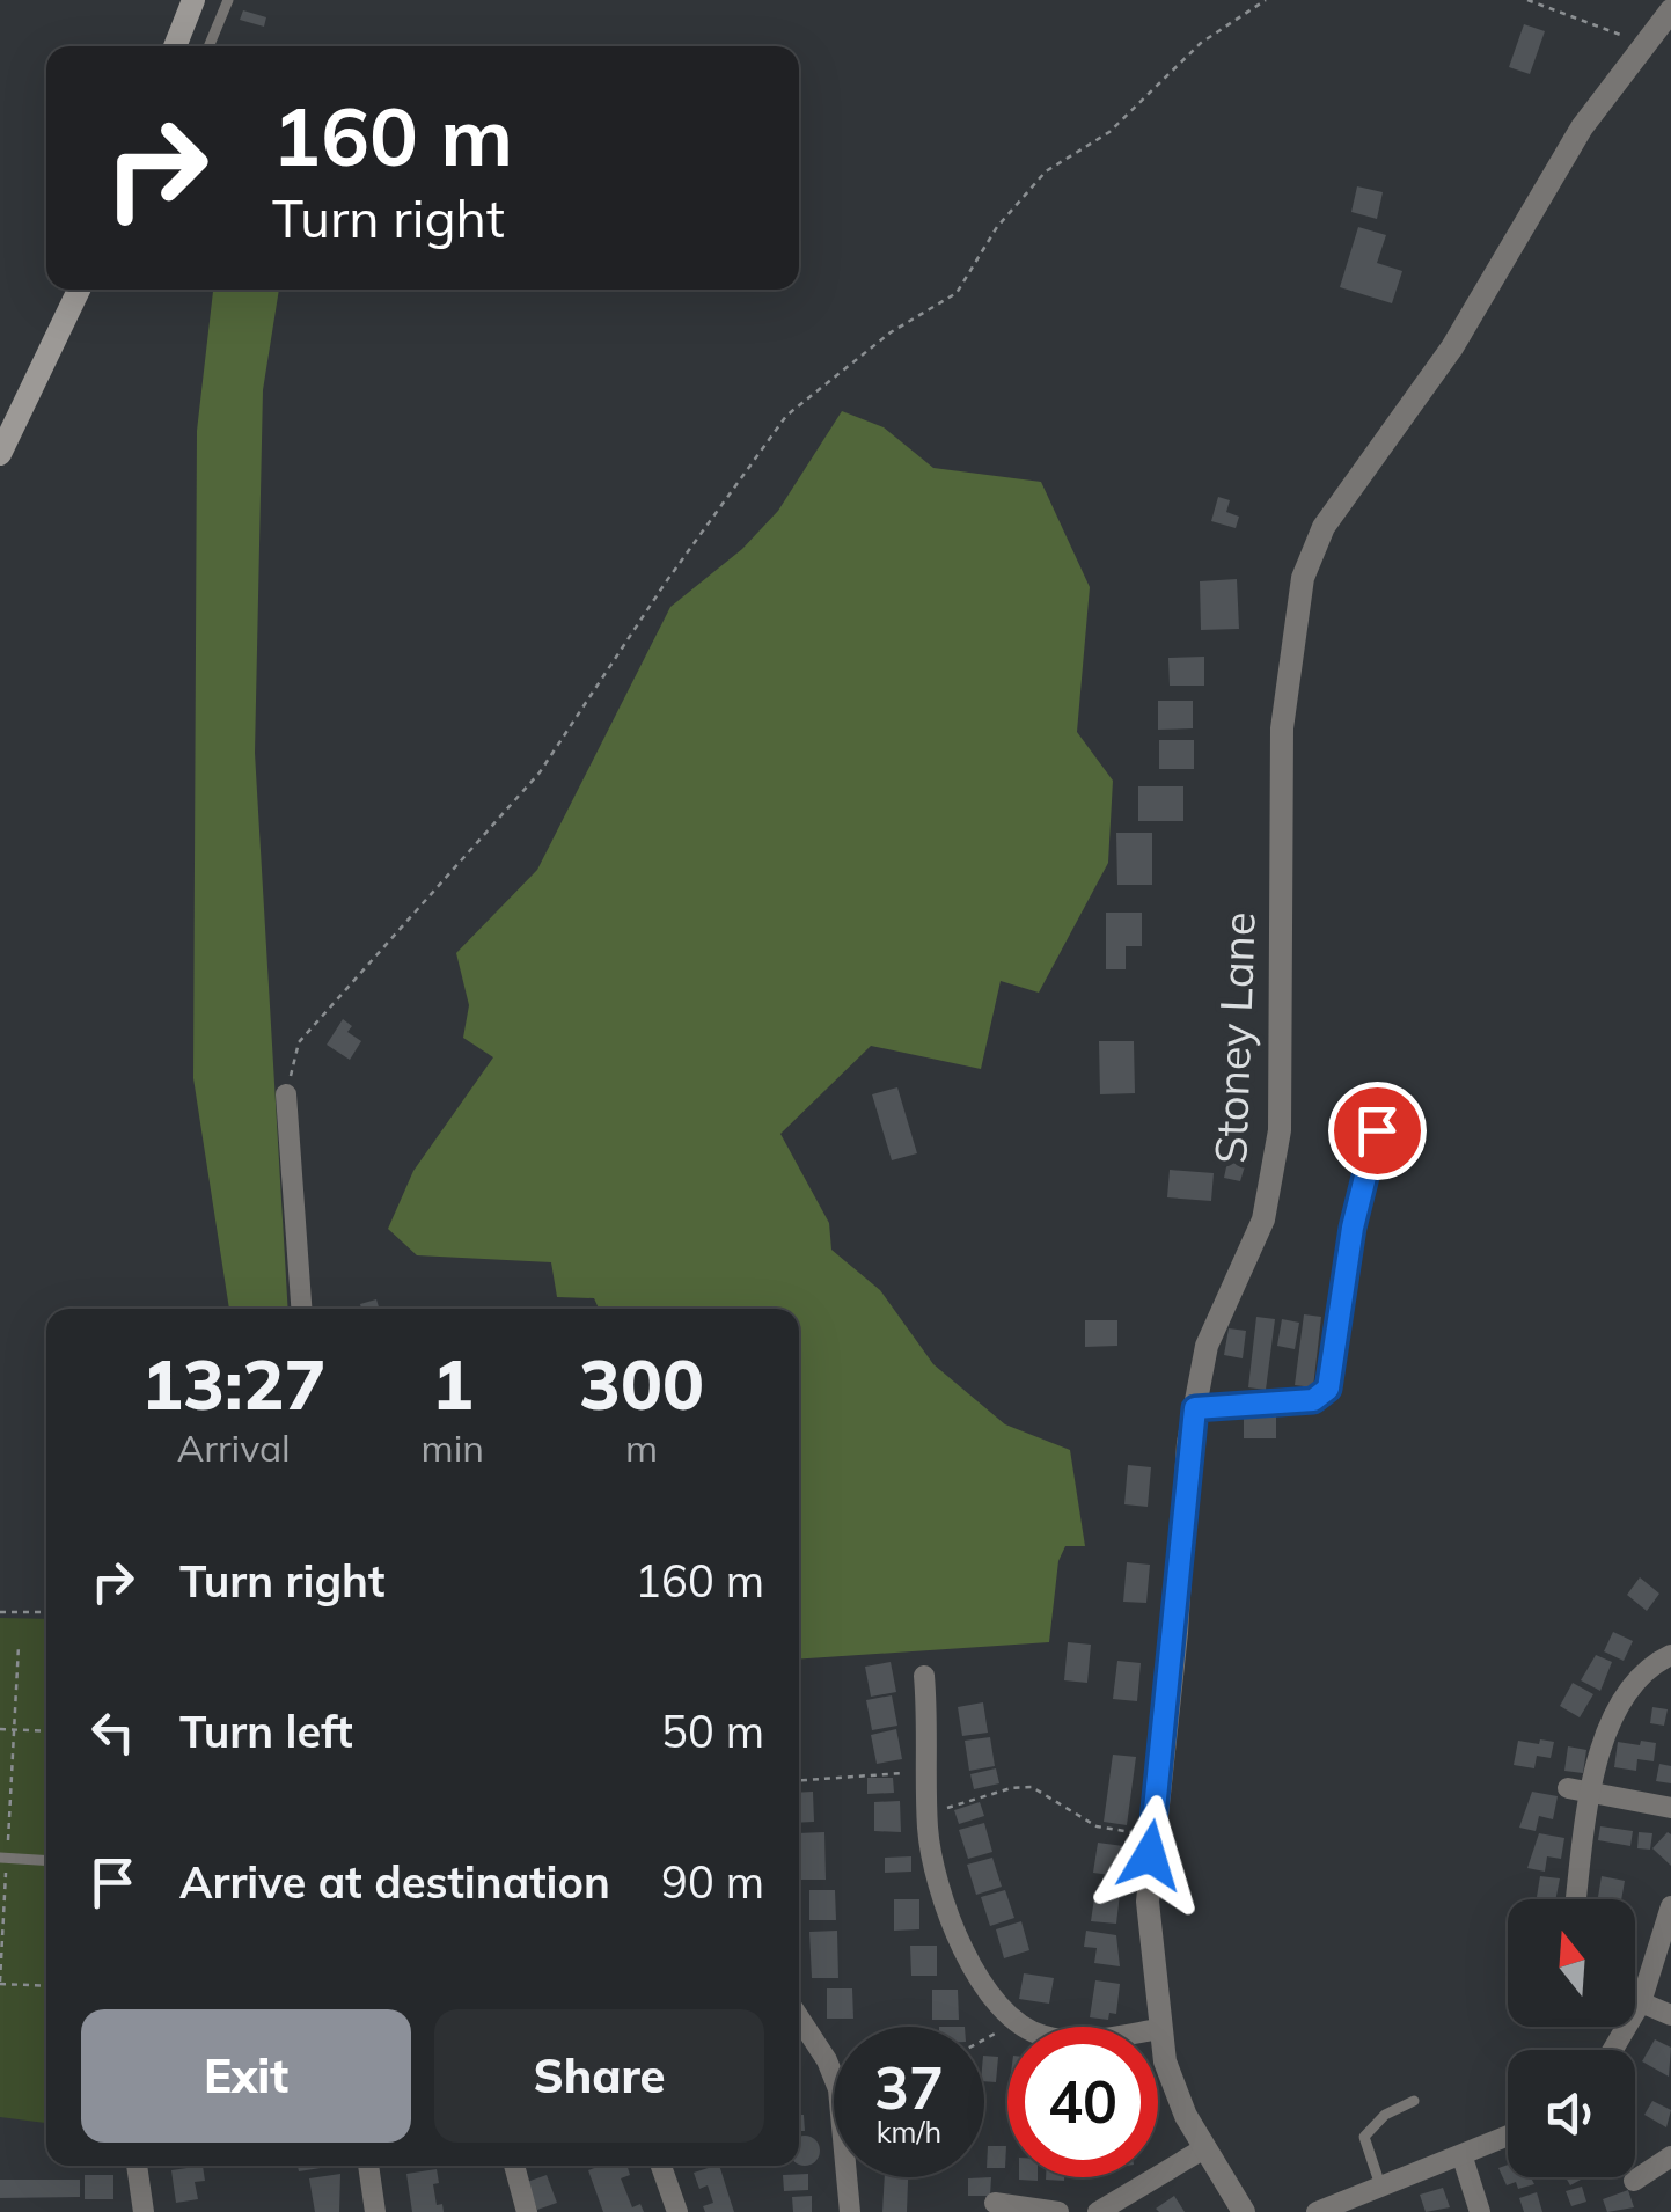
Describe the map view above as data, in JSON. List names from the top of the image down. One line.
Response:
{"streets":{"street":["Stoney Lane"]},"north":"top","page":{"turn":["160 m","Turn right"],"eta":["13:27","Arrival","1","min","300","m"],"list":[{"name":"Turn right","value":"160 m"},{"name":"Turn left","value":"50 m"},{"name":"Arrive at destination","value":"90 m"}],"buttons":["Exit","Share"],"speed":"37 km/h","limit":"40"}}
